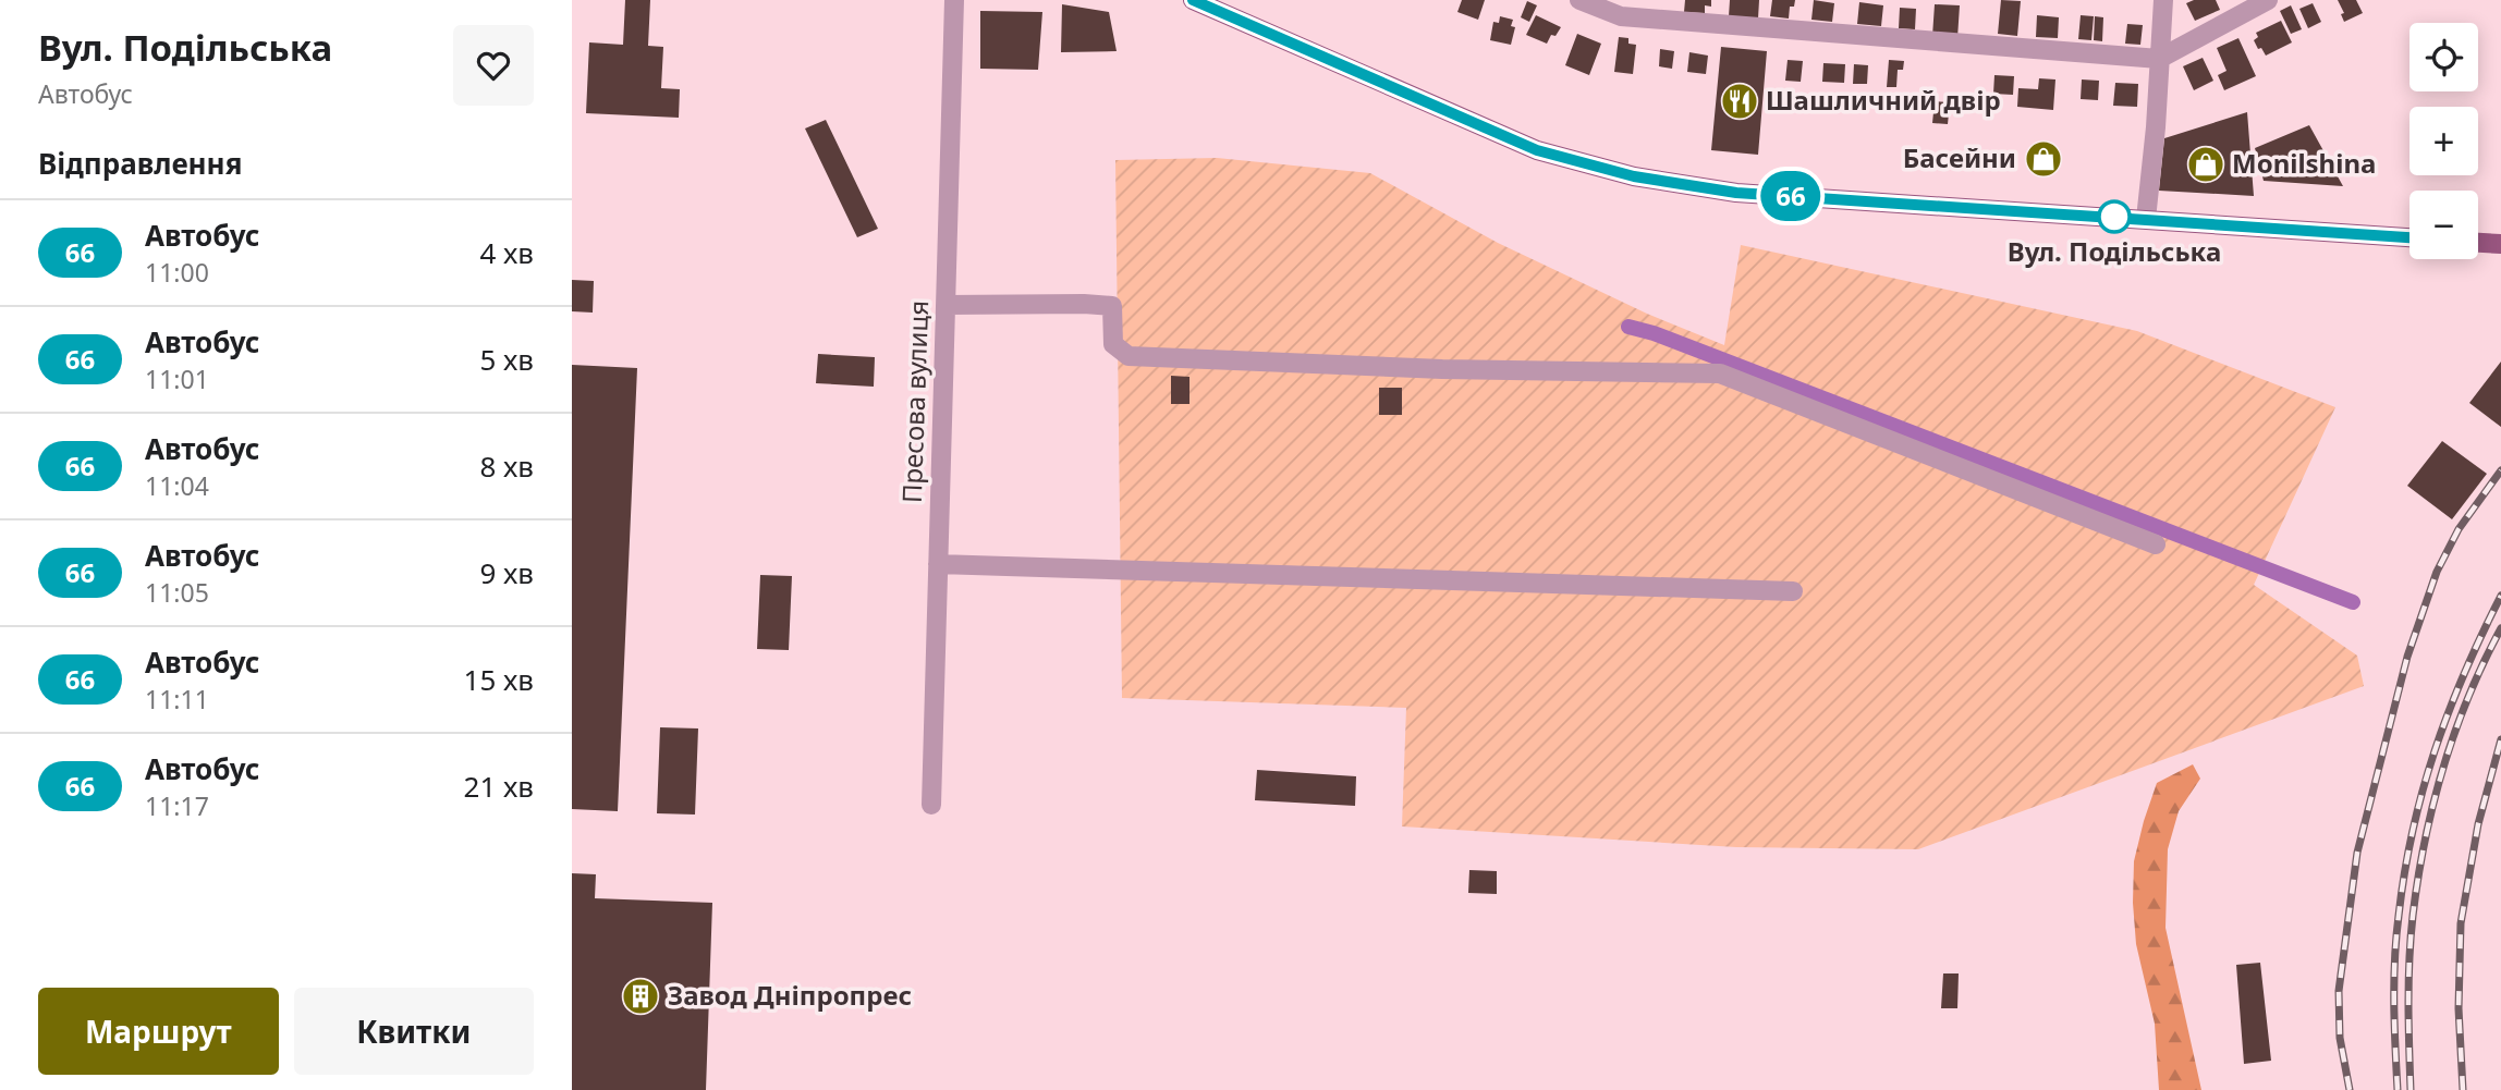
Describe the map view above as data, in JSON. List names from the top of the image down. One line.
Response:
{"streets":{"street":["Пресова вулиця"]},"places":{"restaurant":["Шашличний двір"],"shop":["Басейни","Monilshina"],"other":["Вул. Подільська"],"building":["Завод Дніпропрес"]},"lines":["bus line 66"],"page":{"heading":[["Вул. Подільська","Автобус"],"Відправлення"],"on_map":"66","map_buttons":["+","−"],"list":[{"mark":"66","name":"Автобус","note":"11:00","value":"4 хв"},{"mark":"66","name":"Автобус","note":"11:01","value":"5 хв"},{"mark":"66","name":"Автобус","note":"11:04","value":"8 хв"},{"mark":"66","name":"Автобус","note":"11:05","value":"9 хв"},{"mark":"66","name":"Автобус","note":"11:11","value":"15 хв"},{"mark":"66","name":"Автобус","note":"11:17","value":"21 хв"}],"buttons":["Маршрут","Квитки"]}}
